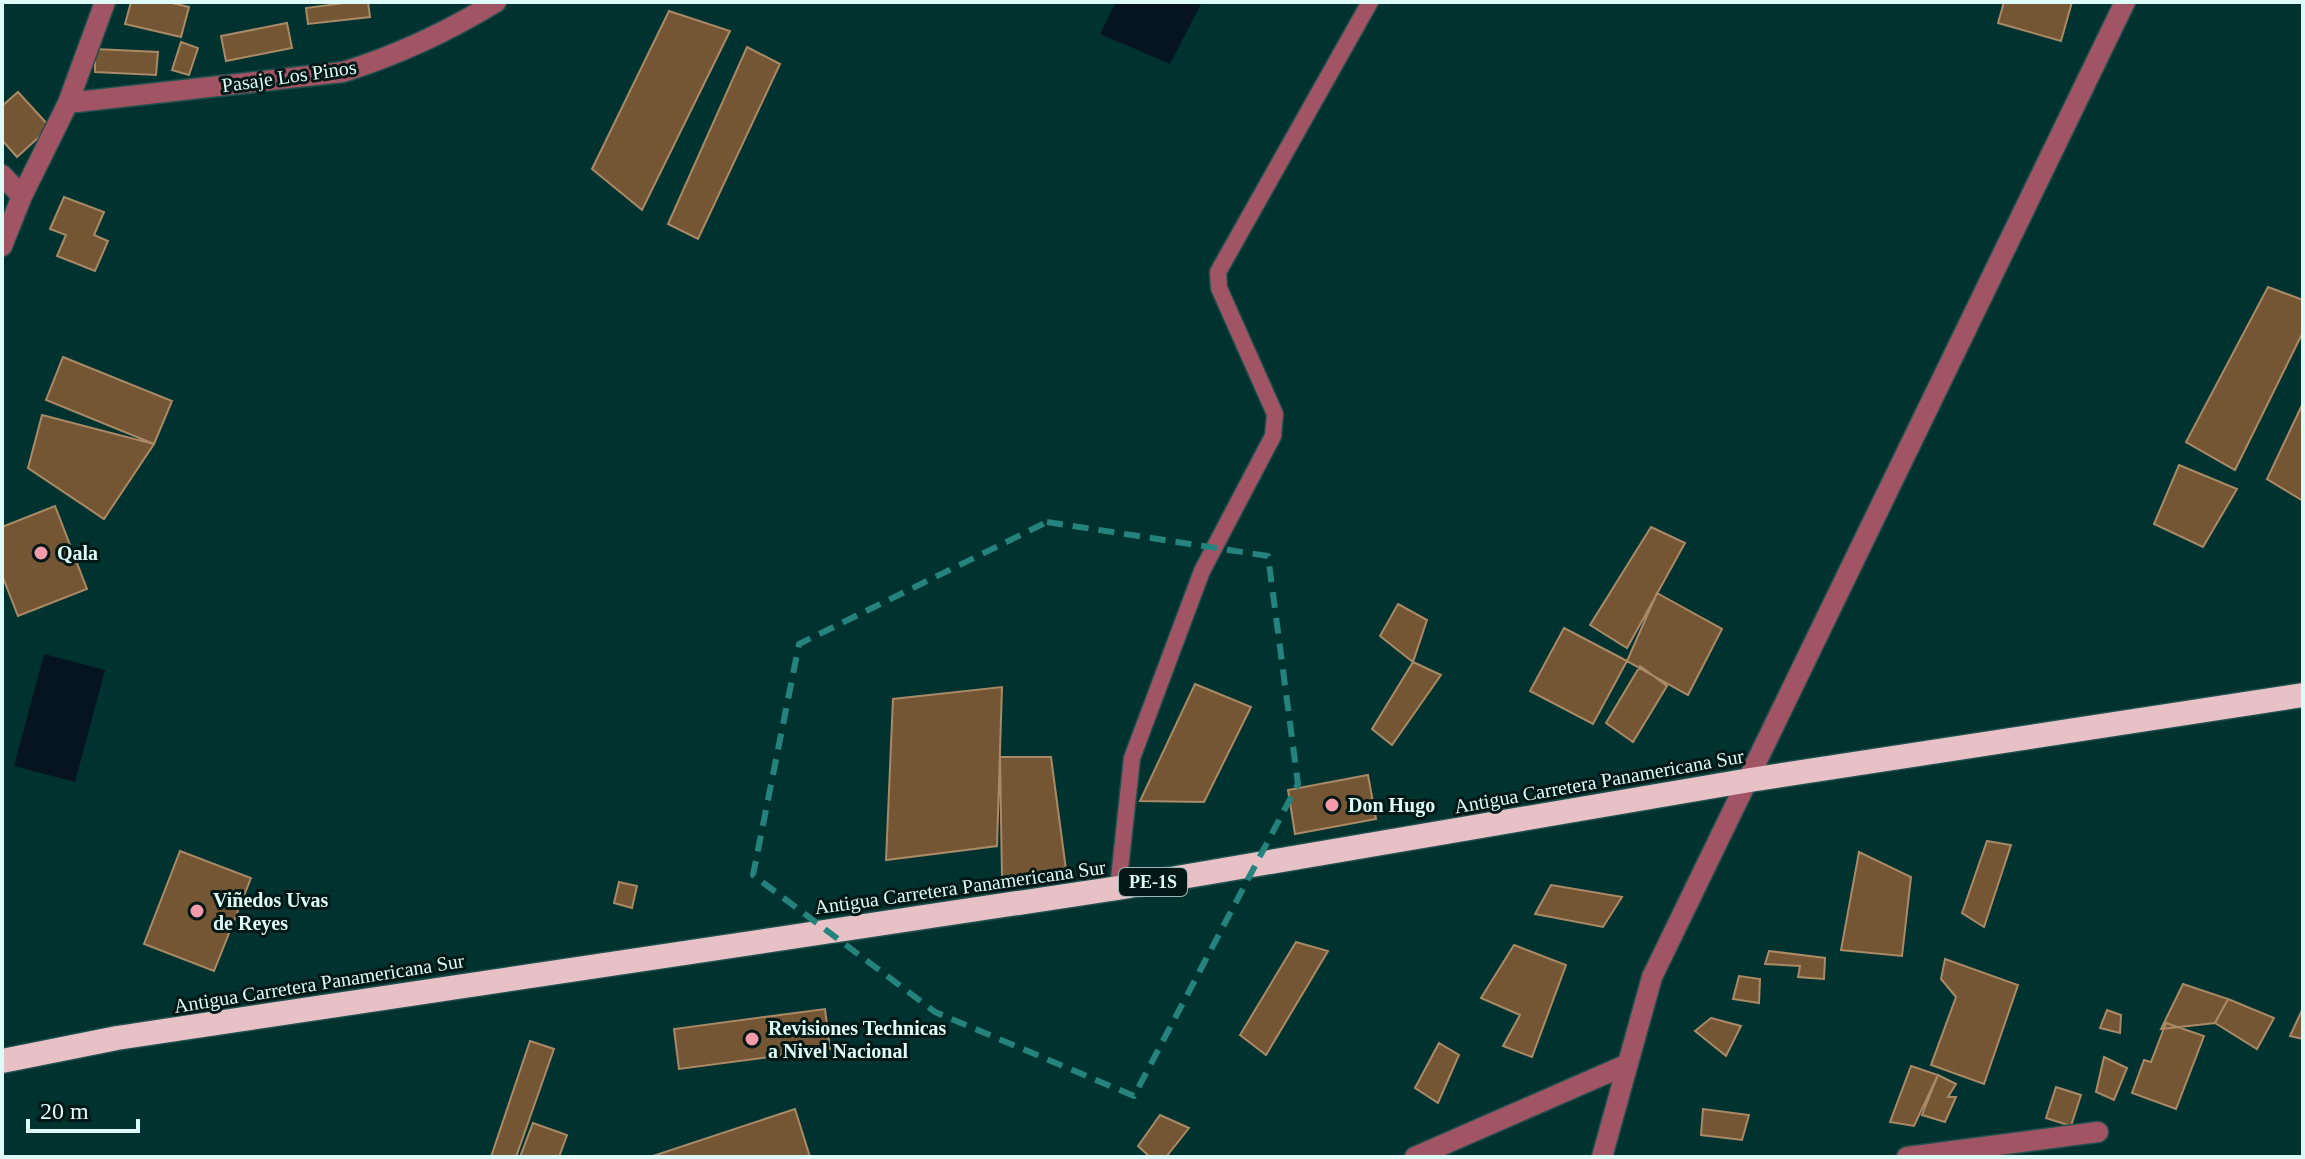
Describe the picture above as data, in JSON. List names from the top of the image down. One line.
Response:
{"streets":{"highway":["Antigua Carretera Panamericana Sur","PE-1S"],"street":["Pasaje Los Pinos"]},"places":["Qala","Don Hugo","Viñedos Uvas de Reyes","Revisiones Technicas a Nivel Nacional"],"scale_bar":"20 m"}
